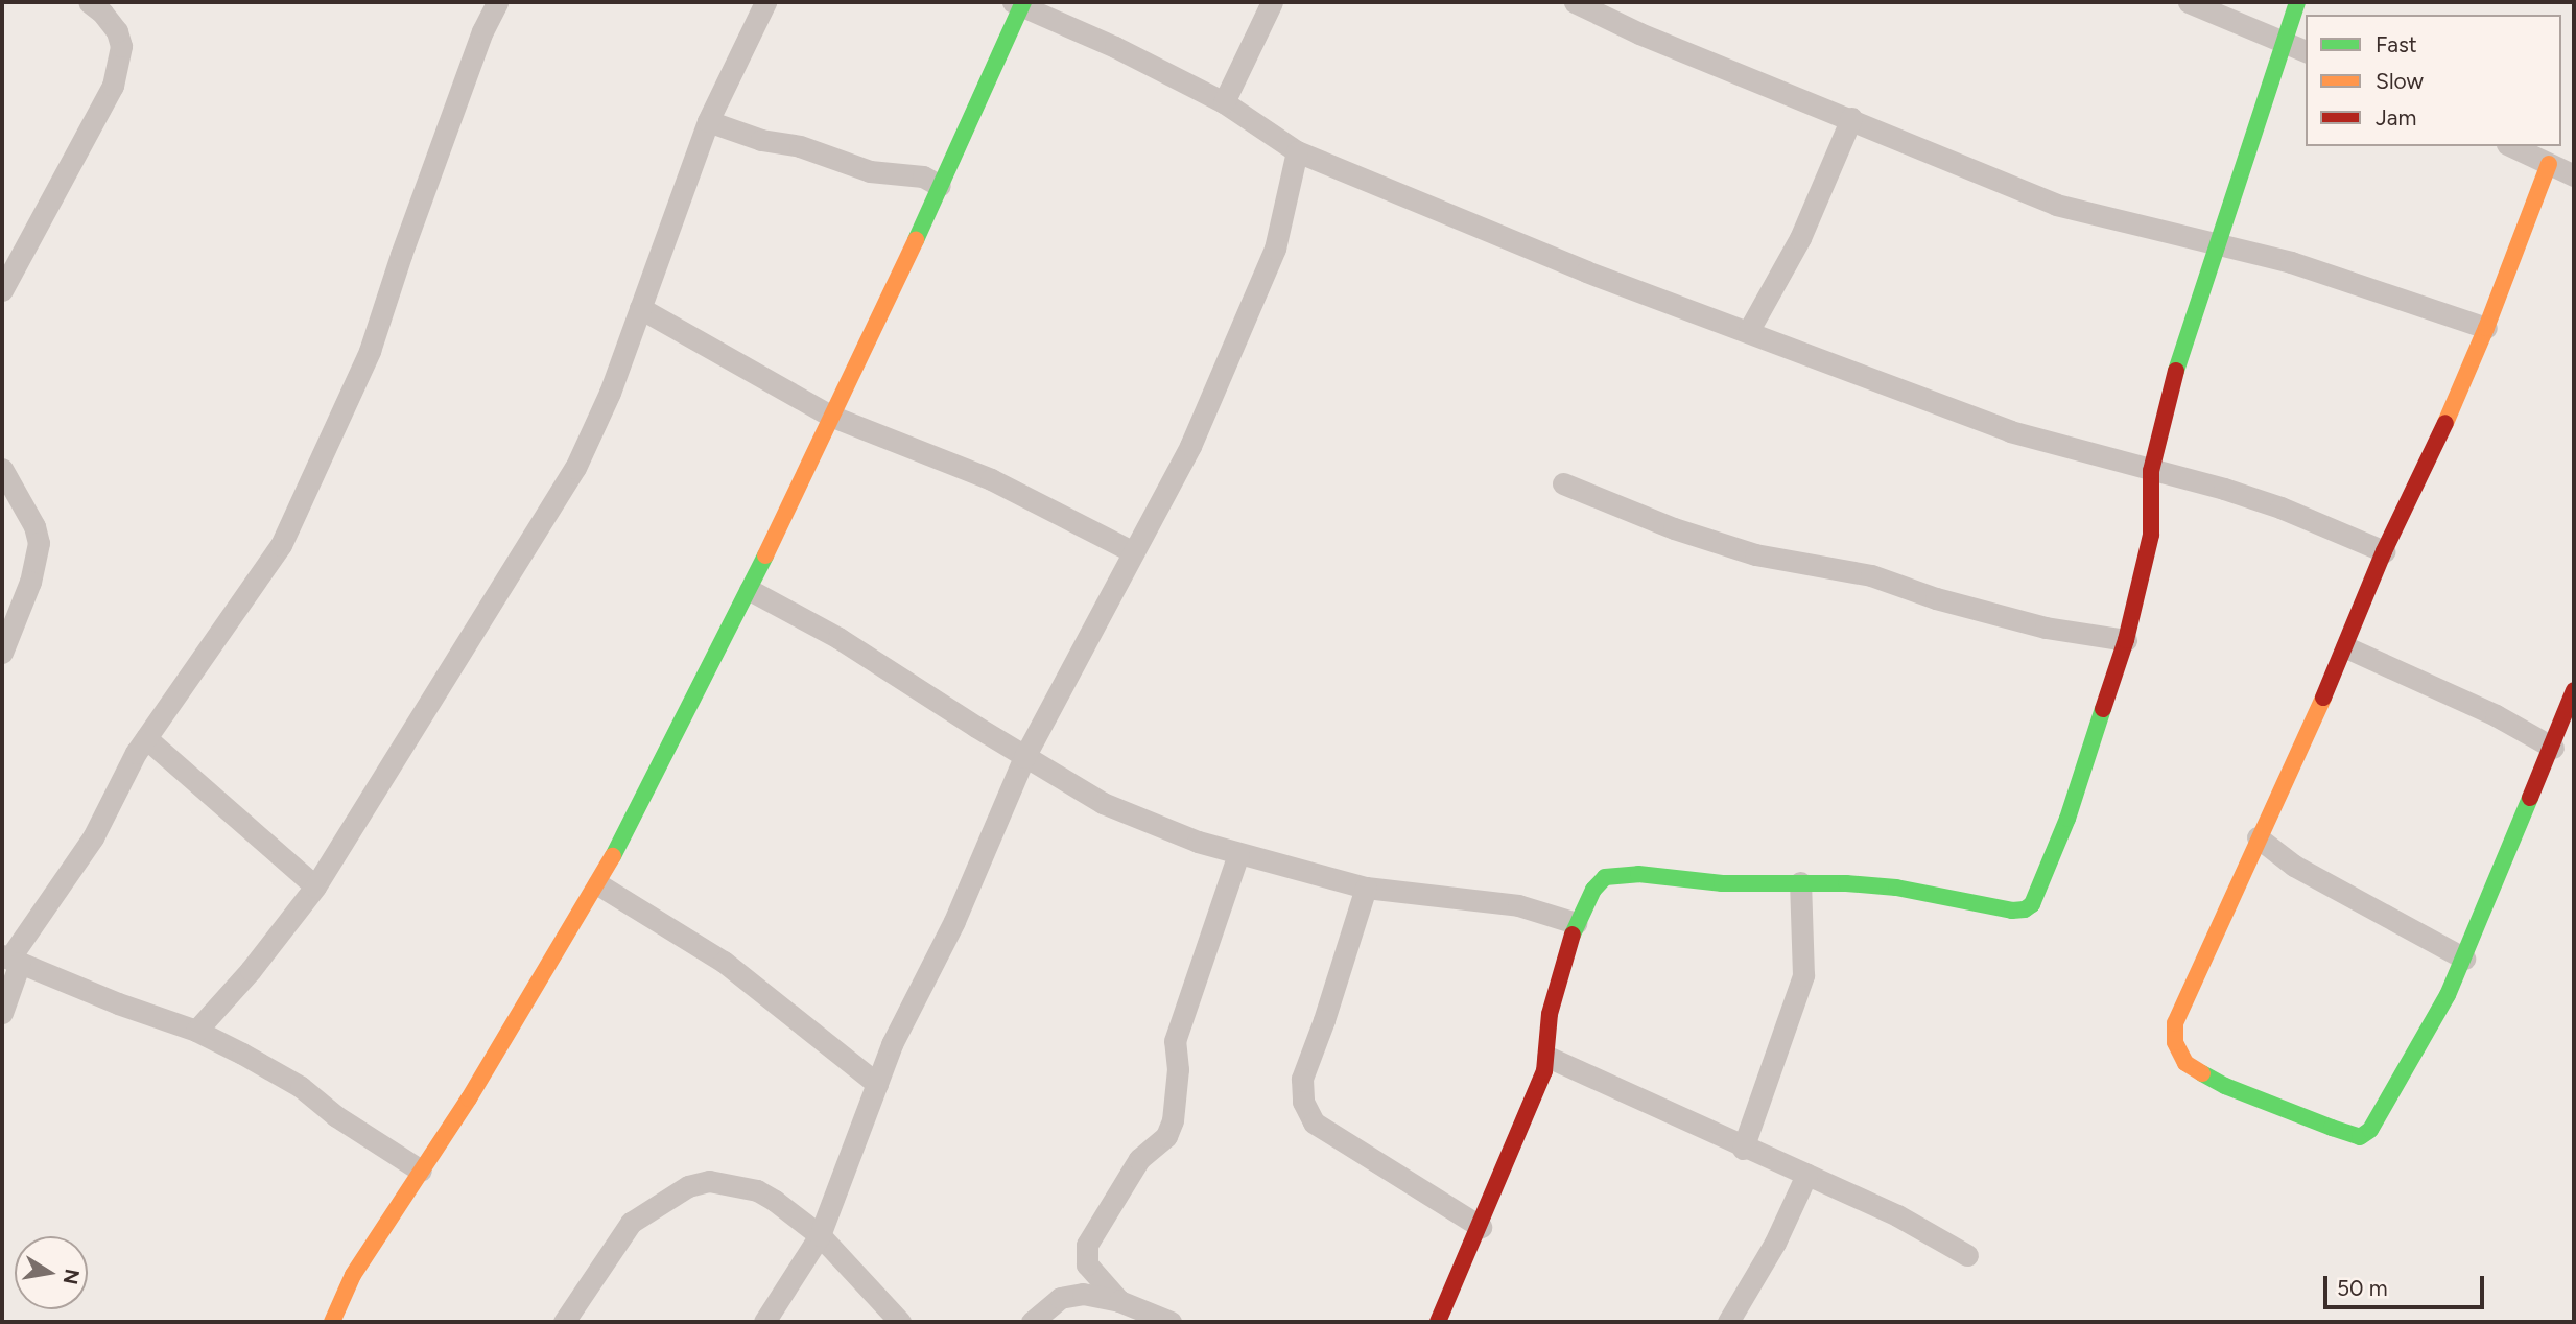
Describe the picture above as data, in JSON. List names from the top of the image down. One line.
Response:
{"legend":["Fast","Slow","Jam"],"scale_bar":"50 m","north":"right"}
